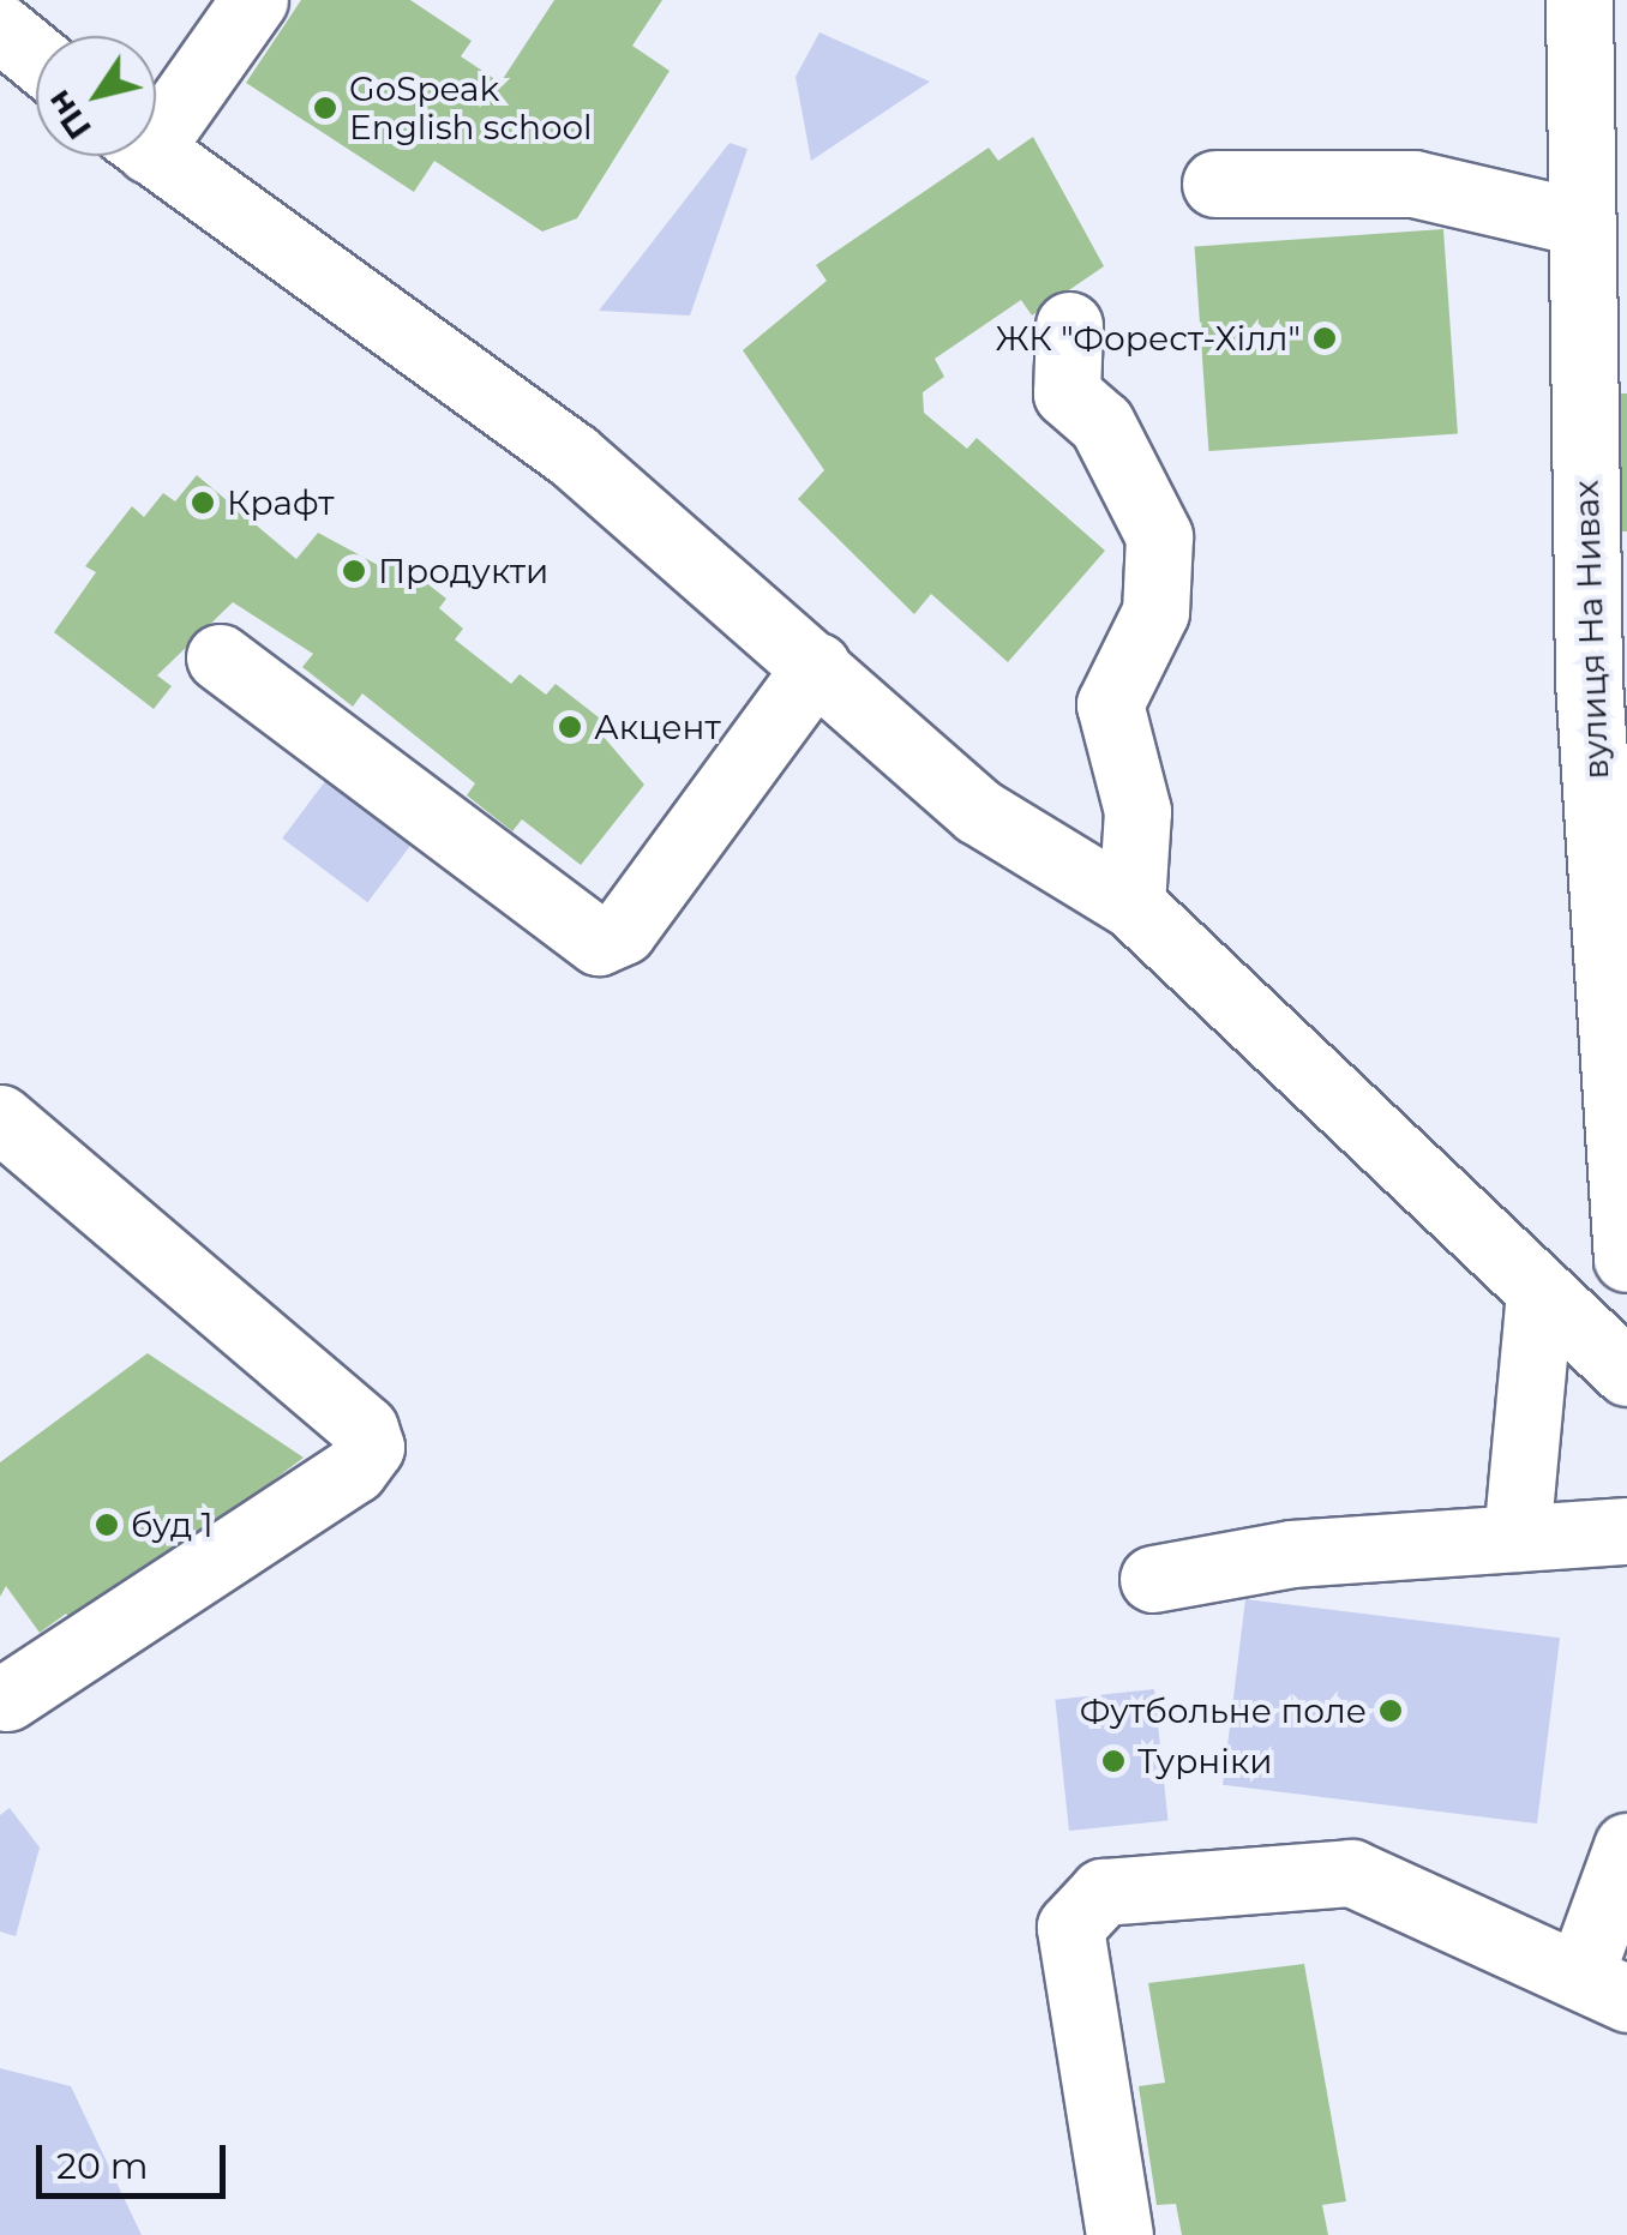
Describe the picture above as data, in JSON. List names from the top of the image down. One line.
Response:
{"streets":{"street":["вулиця На Нивах"]},"places":["GoSpeak English school","ЖК \"Форест-Хілл\"","Крафт","Продукти","Акцент","буд 1","Футбольне поле","Турніки"],"scale_bar":"20 m","north":"bottom left"}
